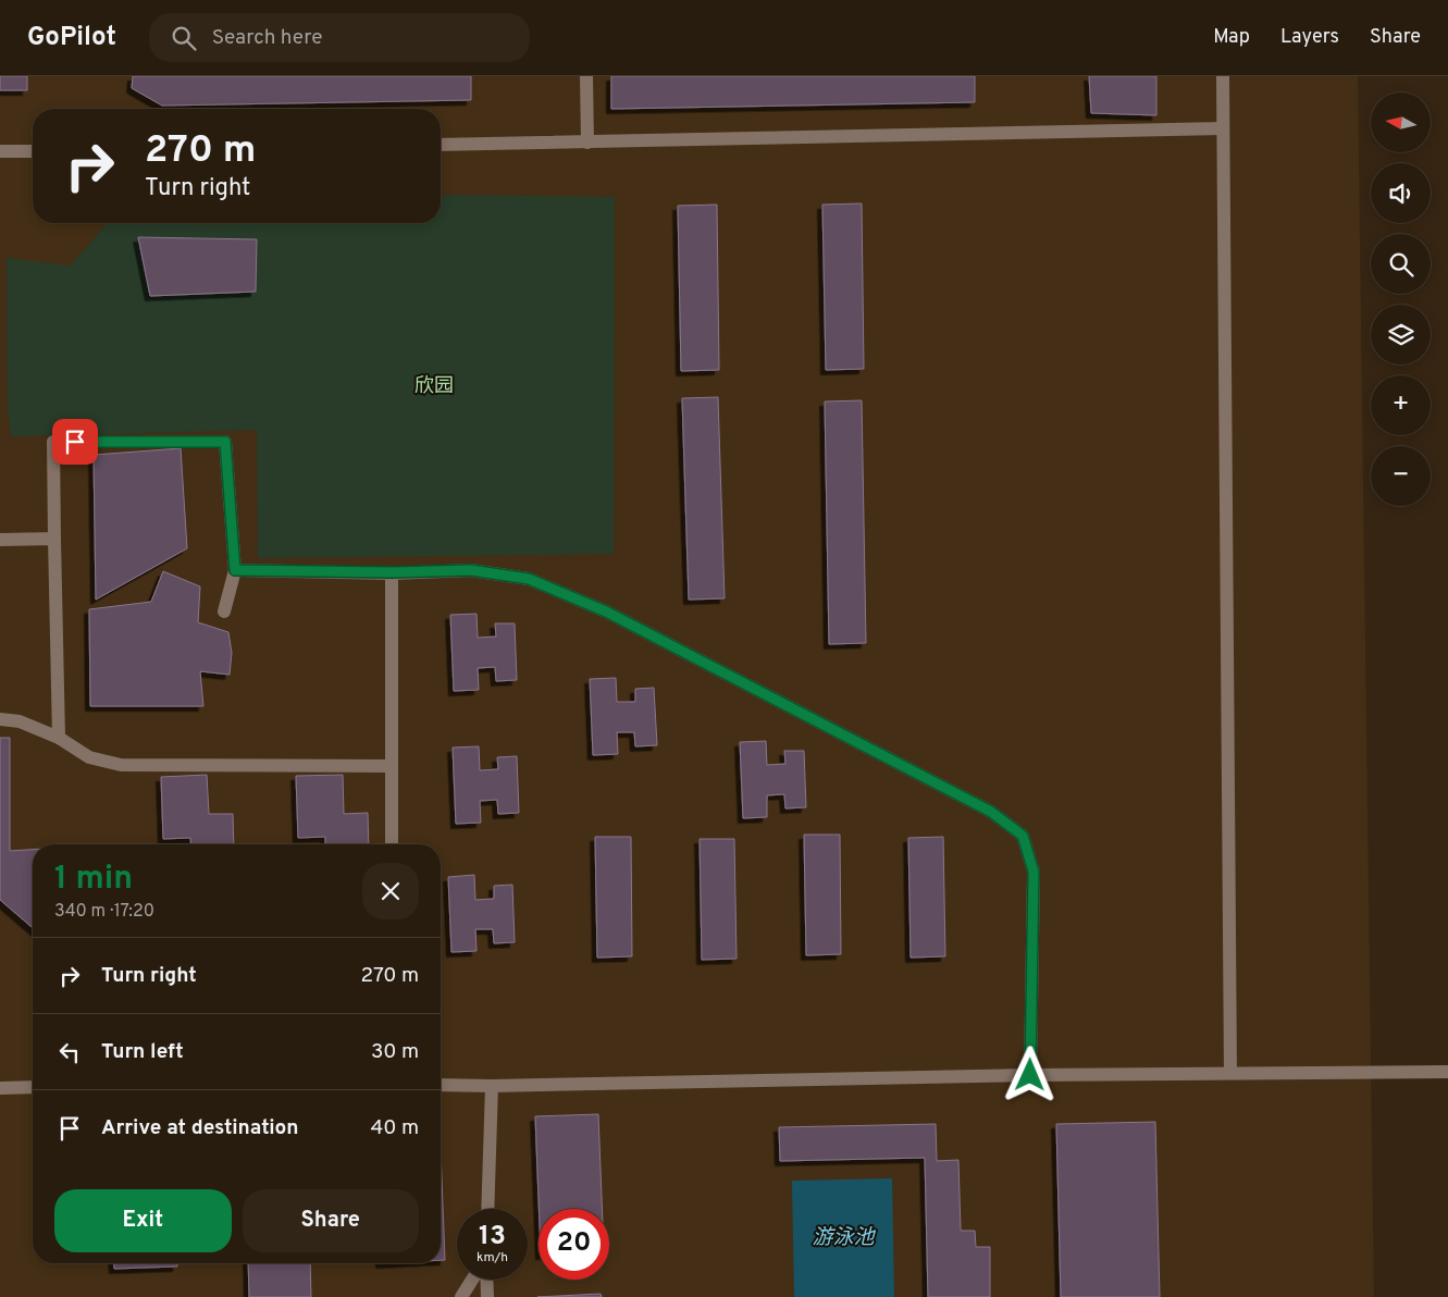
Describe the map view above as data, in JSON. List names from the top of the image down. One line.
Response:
{"water":["游泳池"],"parks":["欣园"],"north":"left","page":{"header":"GoPilot","search":"Search here","nav":["Map","Layers","Share"],"map_buttons":["+","−"],"turn":["270 m","Turn right"],"heading":["1 min","340 m · 17:20"],"list":[{"name":"Turn right","value":"270 m"},{"name":"Turn left","value":"30 m"},{"name":"Arrive at destination","value":"40 m"}],"buttons":["Exit","Share"],"speed":"13 km/h","limit":"20"}}
